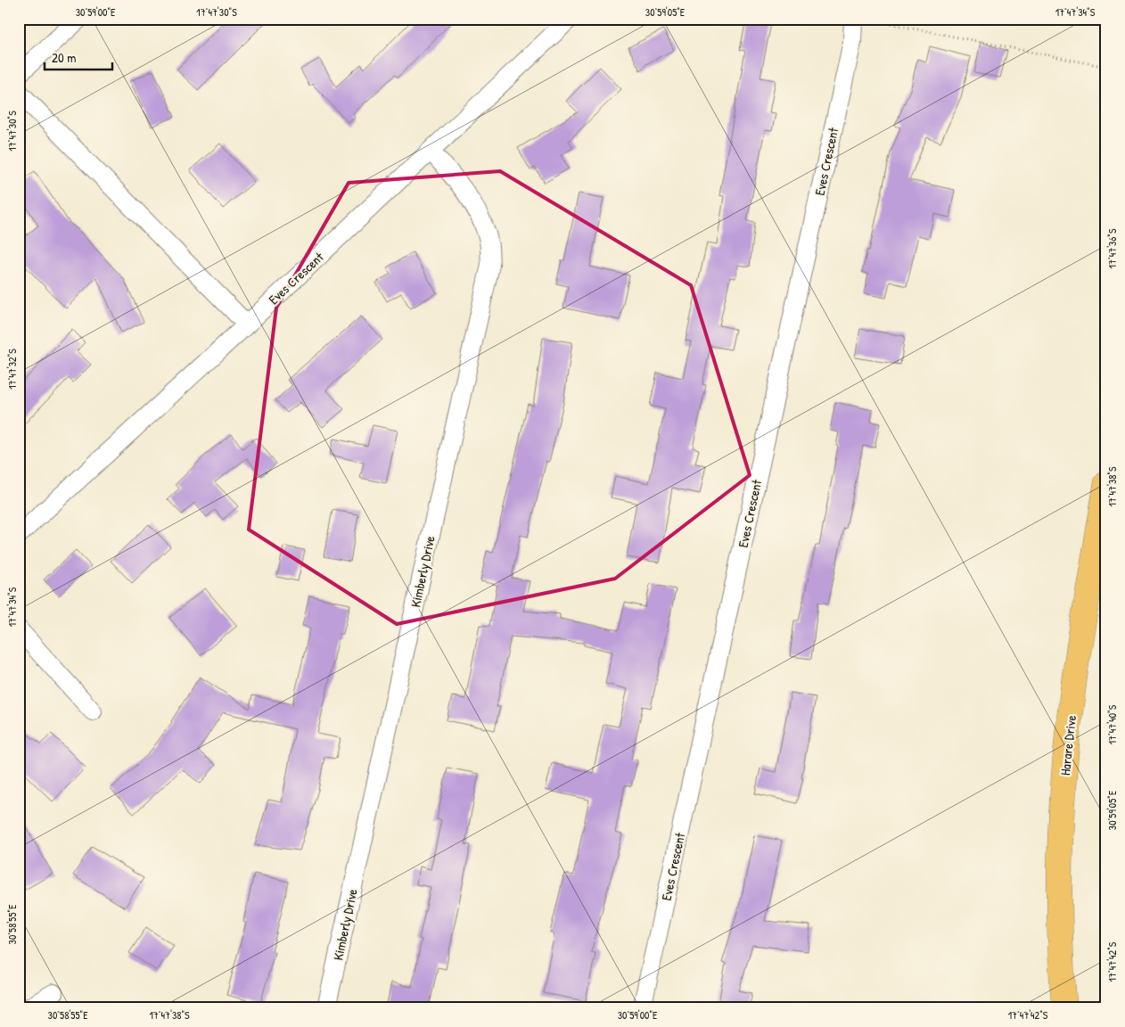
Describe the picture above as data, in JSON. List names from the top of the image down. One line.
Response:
{"streets":{"main road":["Harare Drive"],"street":["Eves Crescent","Kimberly Drive"]},"crossings":[["Eves Crescent","Kimberly Drive"]],"scale_bar":"20 m","coordinates":["30°59'00\"E","17°47'30\"S","30°59'05\"E","17°47'34\"S","17°47'36\"S","17°47'32\"S","17°47'38\"S","17°47'40\"S","30°58'55\"E","17°47'42\"S"]}
